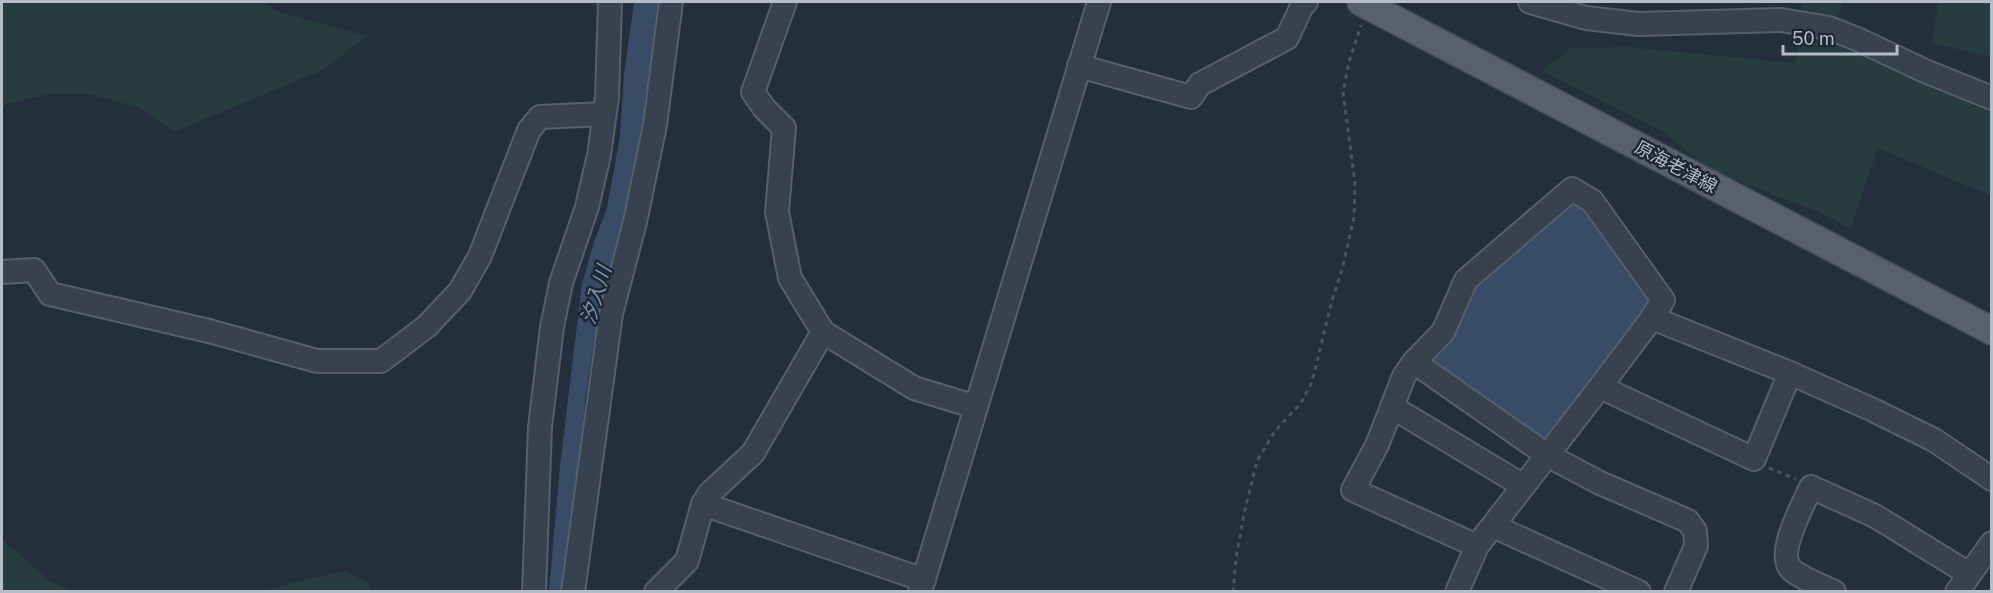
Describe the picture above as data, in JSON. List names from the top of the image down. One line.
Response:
{"streets":{"main road":["原海老津線"]},"water":["汐入川"],"scale_bar":"50 m"}
